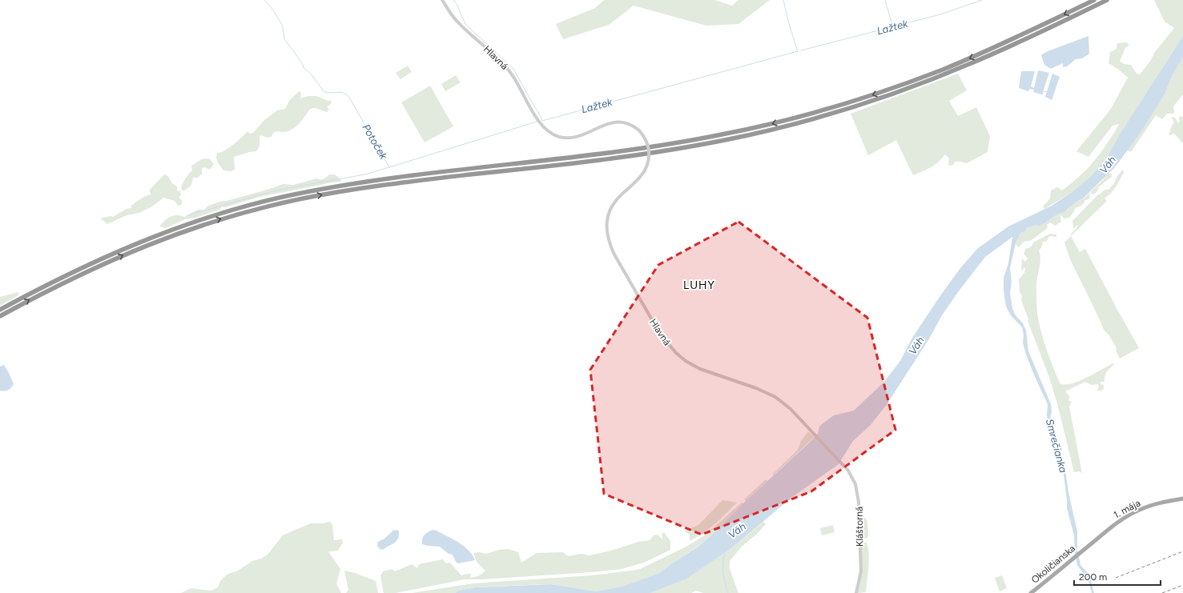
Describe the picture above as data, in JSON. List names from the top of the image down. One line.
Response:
{"streets":{"main road":["1. mája","Okoličianska"],"street":["Hlavná","Kláštorná"]},"crossings":[["Hlavná","Kláštorná"],["1. mája","Okoličianska"]],"districts":["LUHY"],"water":["Lažtek","Potoček","Váh","Smrečianka"],"scale_bar":"200 m"}
